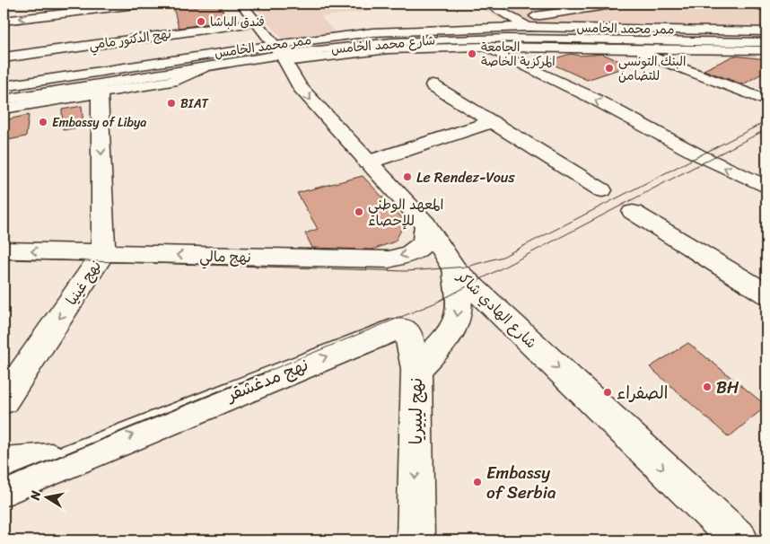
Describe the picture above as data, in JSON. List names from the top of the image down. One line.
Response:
{"streets":{"street":["ممر محمد الخامس","نهج الدكتور مامي","شارع محمد الخامس","نهج مالي","نهج غينيا","شارع الهادي شاكر","نهج مدغشقر","نهج ليبيريا"]},"crossings":[["ممر محمد الخامس","شارع محمد الخامس"],["ممر محمد الخامس","نهج غينيا"],["ممر محمد الخامس","شارع الهادي شاكر"],["نهج الدكتور مامي","نهج غينيا"],["نهج الدكتور مامي","شارع الهادي شاكر"],["شارع محمد الخامس","شارع الهادي شاكر"],["نهج مالي","نهج غينيا"],["نهج مالي","شارع الهادي شاكر"],["شارع الهادي شاكر","نهج ليبيريا"],["نهج مدغشقر","نهج ليبيريا"]],"one_way":["نهج مالي","نهج غينيا","نهج ليبيريا"],"places":["فندق الباشا","الجامعة المركزية الخاصة","البنك التونسي للتضامن","BIAT","Embassy of Libya","Le Rendez-Vous","المعهد الوطني للإحصاء","BH","الصفراء","Embassy of Serbia"],"north":"left"}
